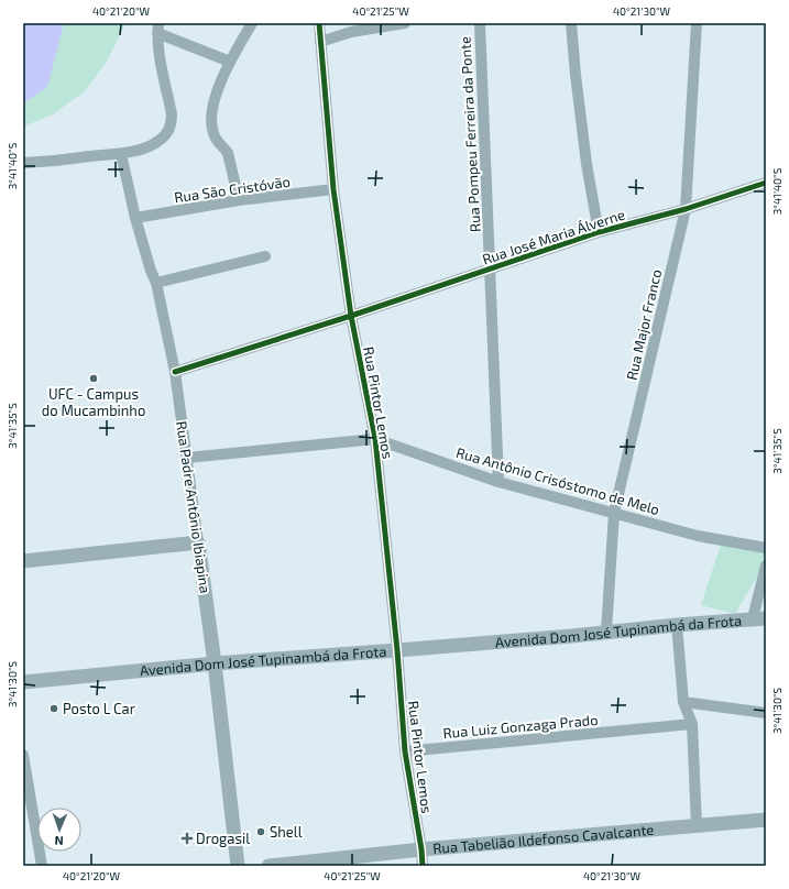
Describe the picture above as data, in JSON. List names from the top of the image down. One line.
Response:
{"streets":{"main road":["Rua Padre Antônio Ibiapina","Avenida Dom José Tupinambá da Frota","Rua Tabelião Ildefonso Cavalcante"],"street":["Rua Pompeu Ferreira da Ponte","Rua São Cristóvão","Rua José Maria Álverne","Rua Major Franco","Rua Pintor Lemos","Rua Antônio Crisóstomo de Melo","Rua Luiz Gonzaga Prado"]},"crossings":[["Rua Pompeu Ferreira da Ponte","Rua José Maria Álverne"],["Rua Pompeu Ferreira da Ponte","Rua Antônio Crisóstomo de Melo"],["Rua São Cristóvão","Rua Pintor Lemos"],["Rua São Cristóvão","Rua Padre Antônio Ibiapina"],["Rua José Maria Álverne","Rua Major Franco"],["Rua José Maria Álverne","Rua Pintor Lemos"],["Rua José Maria Álverne","Rua Padre Antônio Ibiapina"],["Rua Major Franco","Rua Antônio Crisóstomo de Melo"],["Rua Major Franco","Avenida Dom José Tupinambá da Frota"],["Rua Pintor Lemos","Rua Antônio Crisóstomo de Melo"],["Rua Pintor Lemos","Avenida Dom José Tupinambá da Frota"],["Rua Pintor Lemos","Rua Luiz Gonzaga Prado"],["Rua Pintor Lemos","Rua Tabelião Ildefonso Cavalcante"],["Rua Antônio Crisóstomo de Melo","Rua Padre Antônio Ibiapina"],["Rua Padre Antônio Ibiapina","Avenida Dom José Tupinambá da Frota"]],"places":{"other":["UFC - Campus do Mucambinho","Posto L Car","Shell"],"health":["Drogasil"]},"north":"bottom","coordinates":["40°21'20\"W","40°21'25\"W","40°21'30\"W","3°41'40\"S","3°41'35\"S","3°41'30\"S"]}
